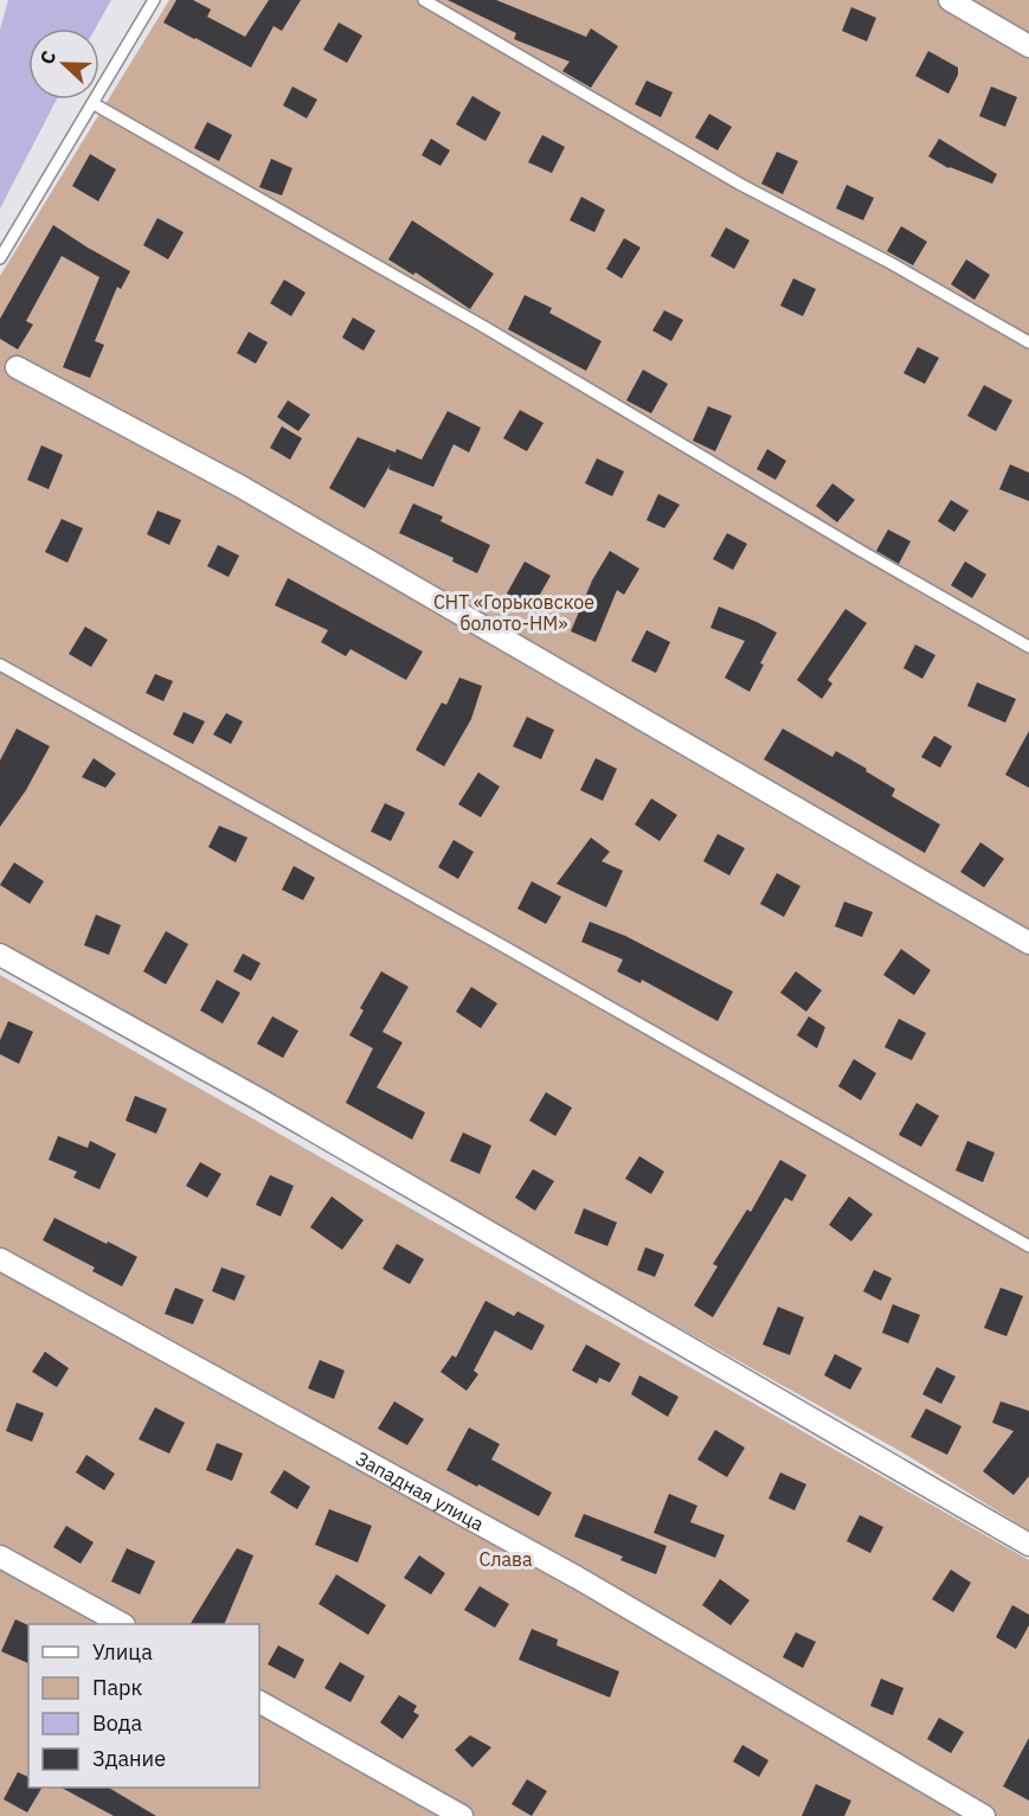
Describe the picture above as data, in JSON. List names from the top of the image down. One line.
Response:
{"streets":{"street":["Западная улица"]},"parks":["СНТ «Горьковское болото-НМ»","Слава"],"legend":["Улица","Парк","Вода","Здание"],"north":"left"}
